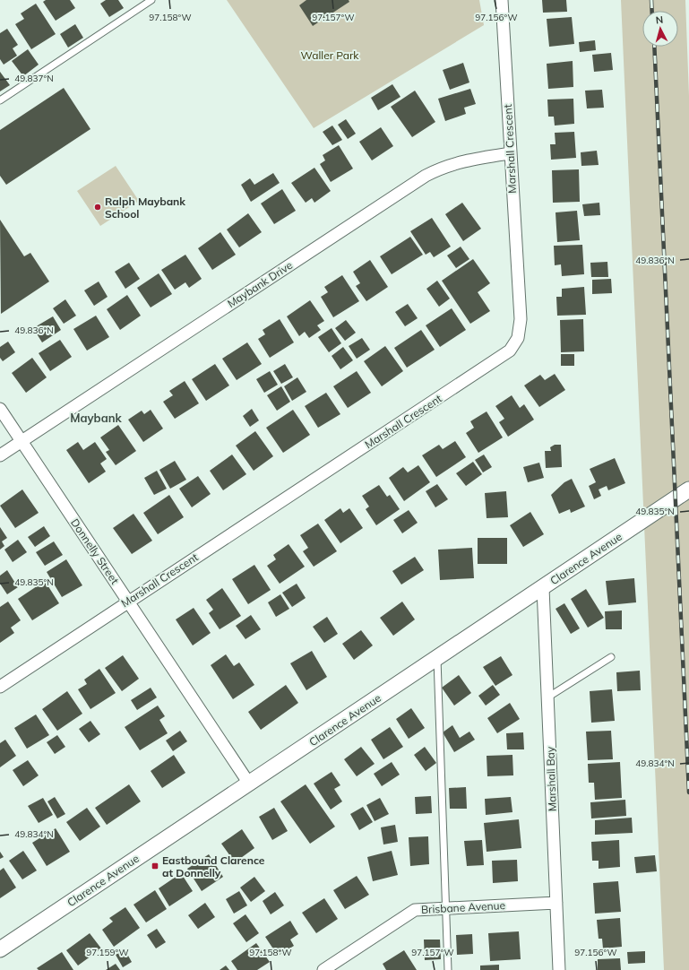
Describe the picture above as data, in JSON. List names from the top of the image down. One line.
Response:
{"streets":{"street":["Marshall Crescent","Maybank Drive","Donnelly Street","Clarence Avenue","Marshall Bay","Brisbane Avenue"]},"crossings":[["Marshall Crescent","Maybank Drive"],["Marshall Crescent","Donnelly Street"],["Maybank Drive","Donnelly Street"],["Donnelly Street","Clarence Avenue"],["Clarence Avenue","Marshall Bay"],["Marshall Bay","Brisbane Avenue"]],"districts":["Maybank"],"parks":["Waller Park"],"places":{"other":["Ralph Maybank School"],"transit":["Eastbound Clarence at Donnelly"]},"north":"top","coordinates":["97.158°W","97.157°W","97.156°W","49.837°N","49.836°N","49.835°N","49.834°N","97.159°W"]}
